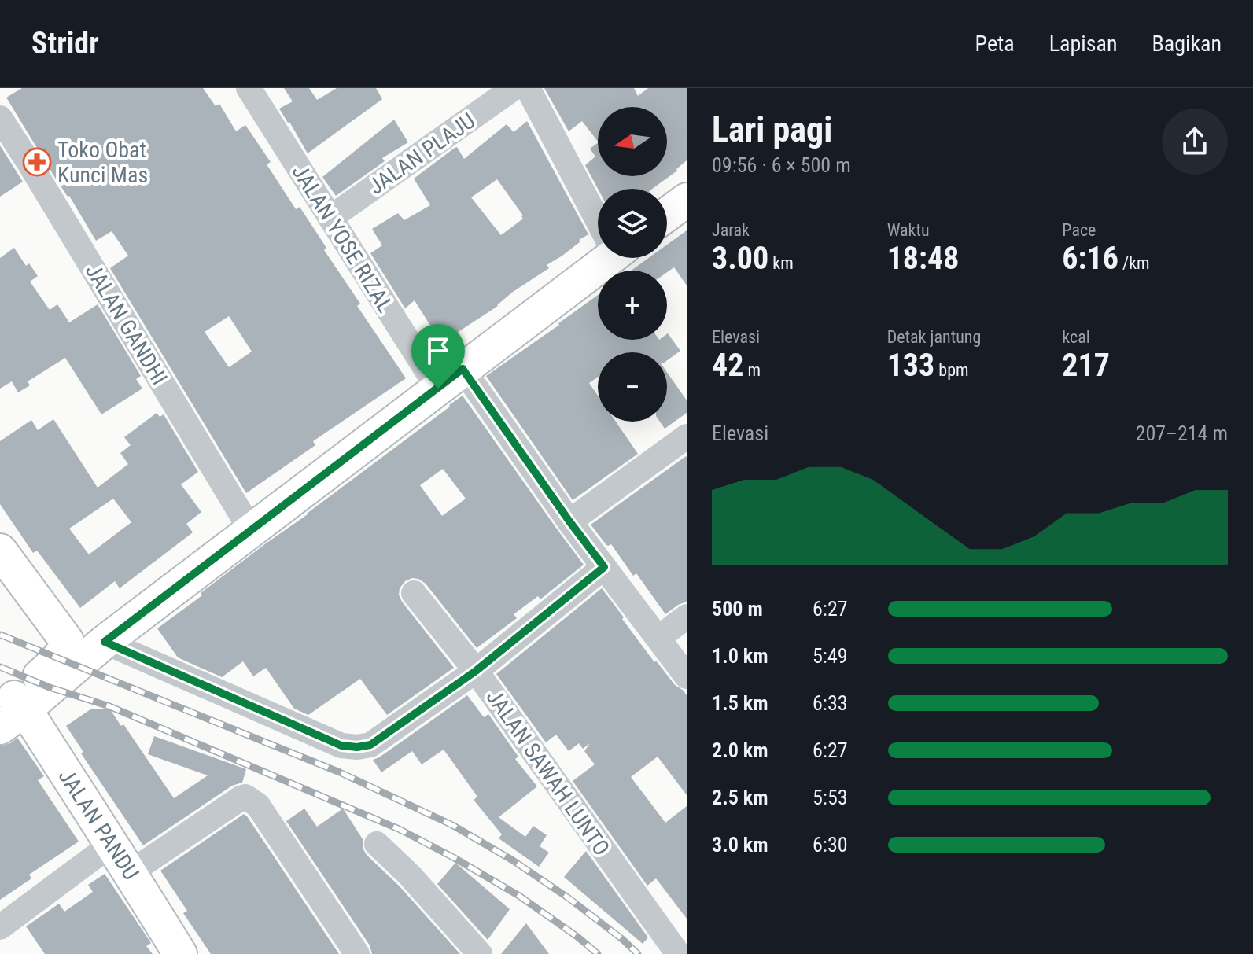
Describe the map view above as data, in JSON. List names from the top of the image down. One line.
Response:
{"streets":{"main road":["JALAN PANDU"],"street":["JALAN PLAJU","JALAN YOSE RIZAL","JALAN GANDHI","JALAN SAWAH LUNTO"]},"crossings":[["JALAN PLAJU","JALAN YOSE RIZAL"]],"places":{"pharmacy":["Toko Obat Kunci Mas"]},"north":"left","page":{"header":"Stridr","nav":["Peta","Lapisan","Bagikan"],"heading":["Lari pagi","09:56 · 6 × 500 m"],"map_buttons":["+","−"],"stats":[["Jarak","3.00 km"],["Waktu","18:48"],["Pace","6:16 /km"],["Elevasi","42 m"],["Detak jantung","133 bpm"],["kcal","217"]],"chart":["Elevasi","207–214 m"],"list":[{"name":"500 m","note":"6:27"},{"name":"1.0 km","note":"5:49"},{"name":"1.5 km","note":"6:33"},{"name":"2.0 km","note":"6:27"},{"name":"2.5 km","note":"5:53"},{"name":"3.0 km","note":"6:30"}]}}
